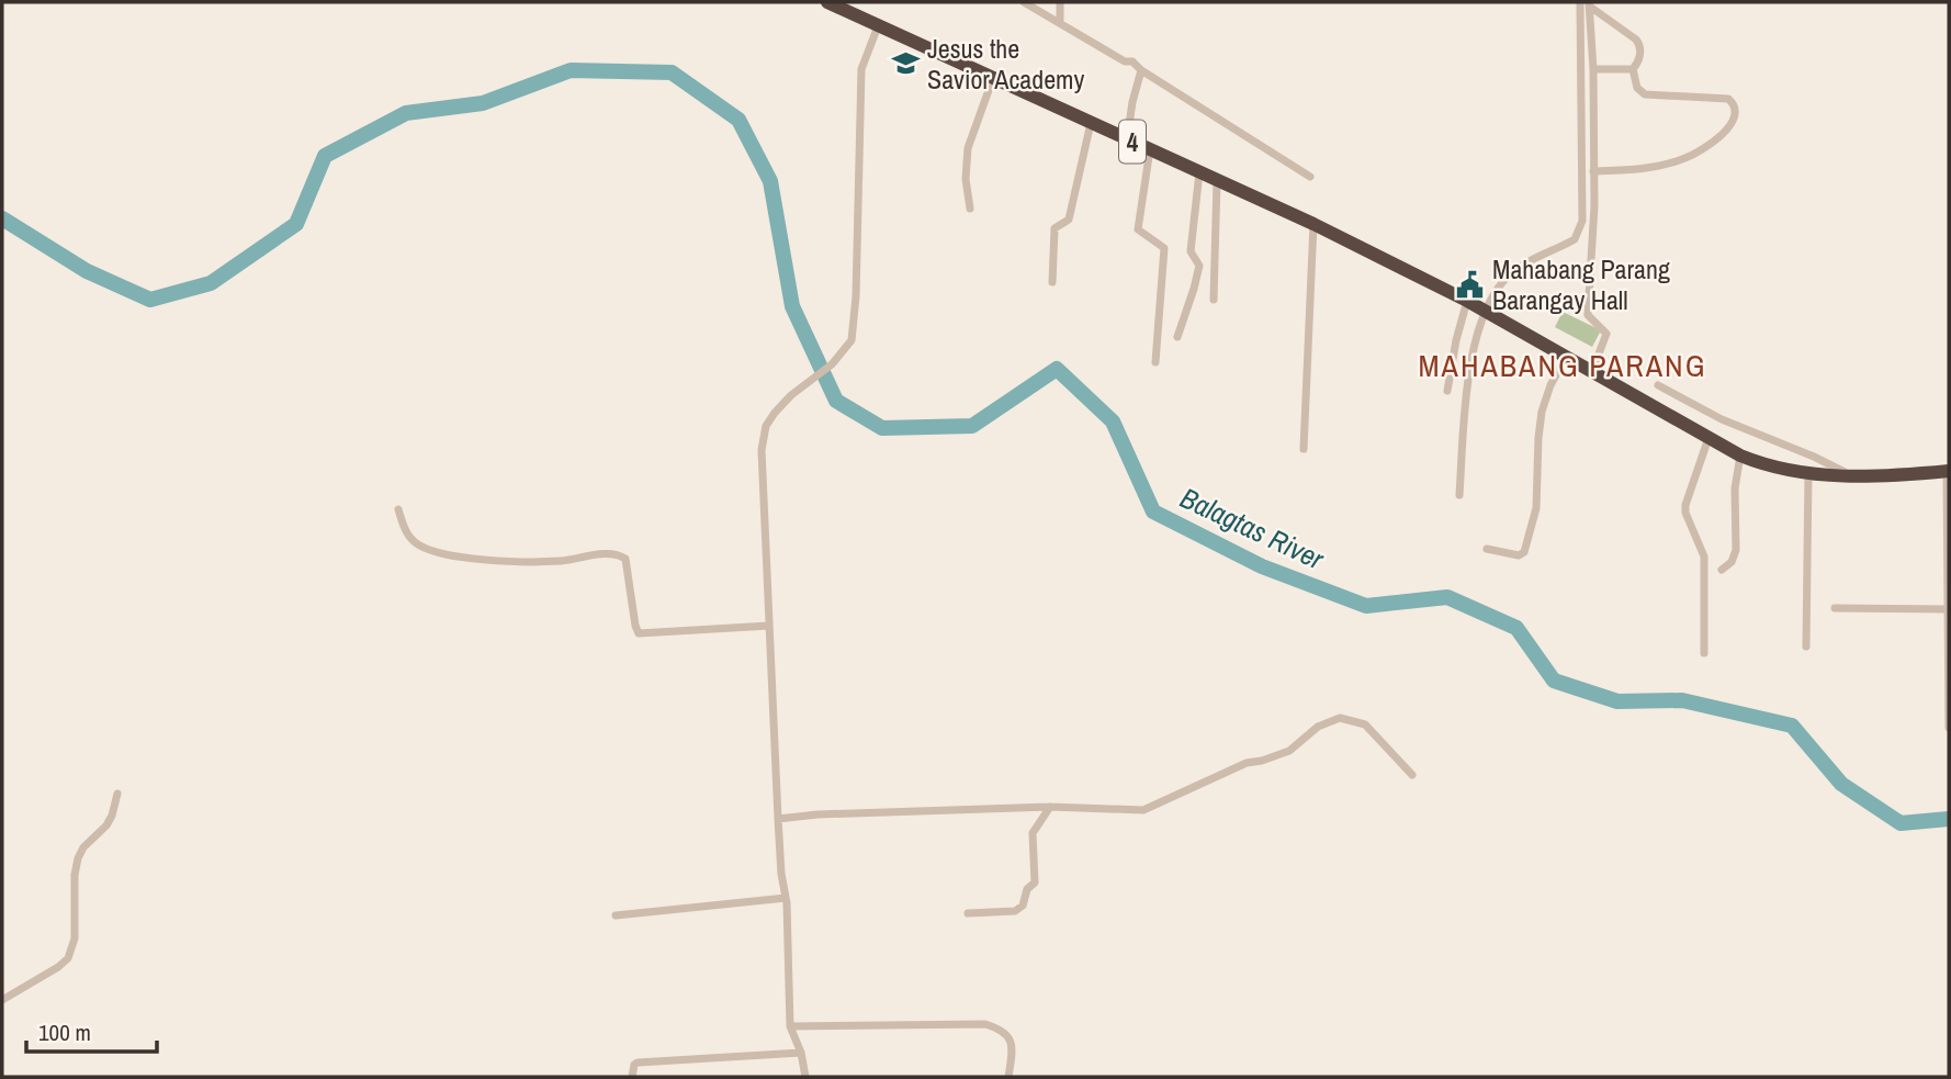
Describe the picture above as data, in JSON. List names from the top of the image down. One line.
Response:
{"streets":{"highway":["4"]},"districts":["MAHABANG PARANG"],"water":["Balagtas River"],"places":{"school or university":["Jesus the Savior Academy"],"public building":["Mahabang Parang Barangay Hall"]},"scale_bar":"100 m"}
